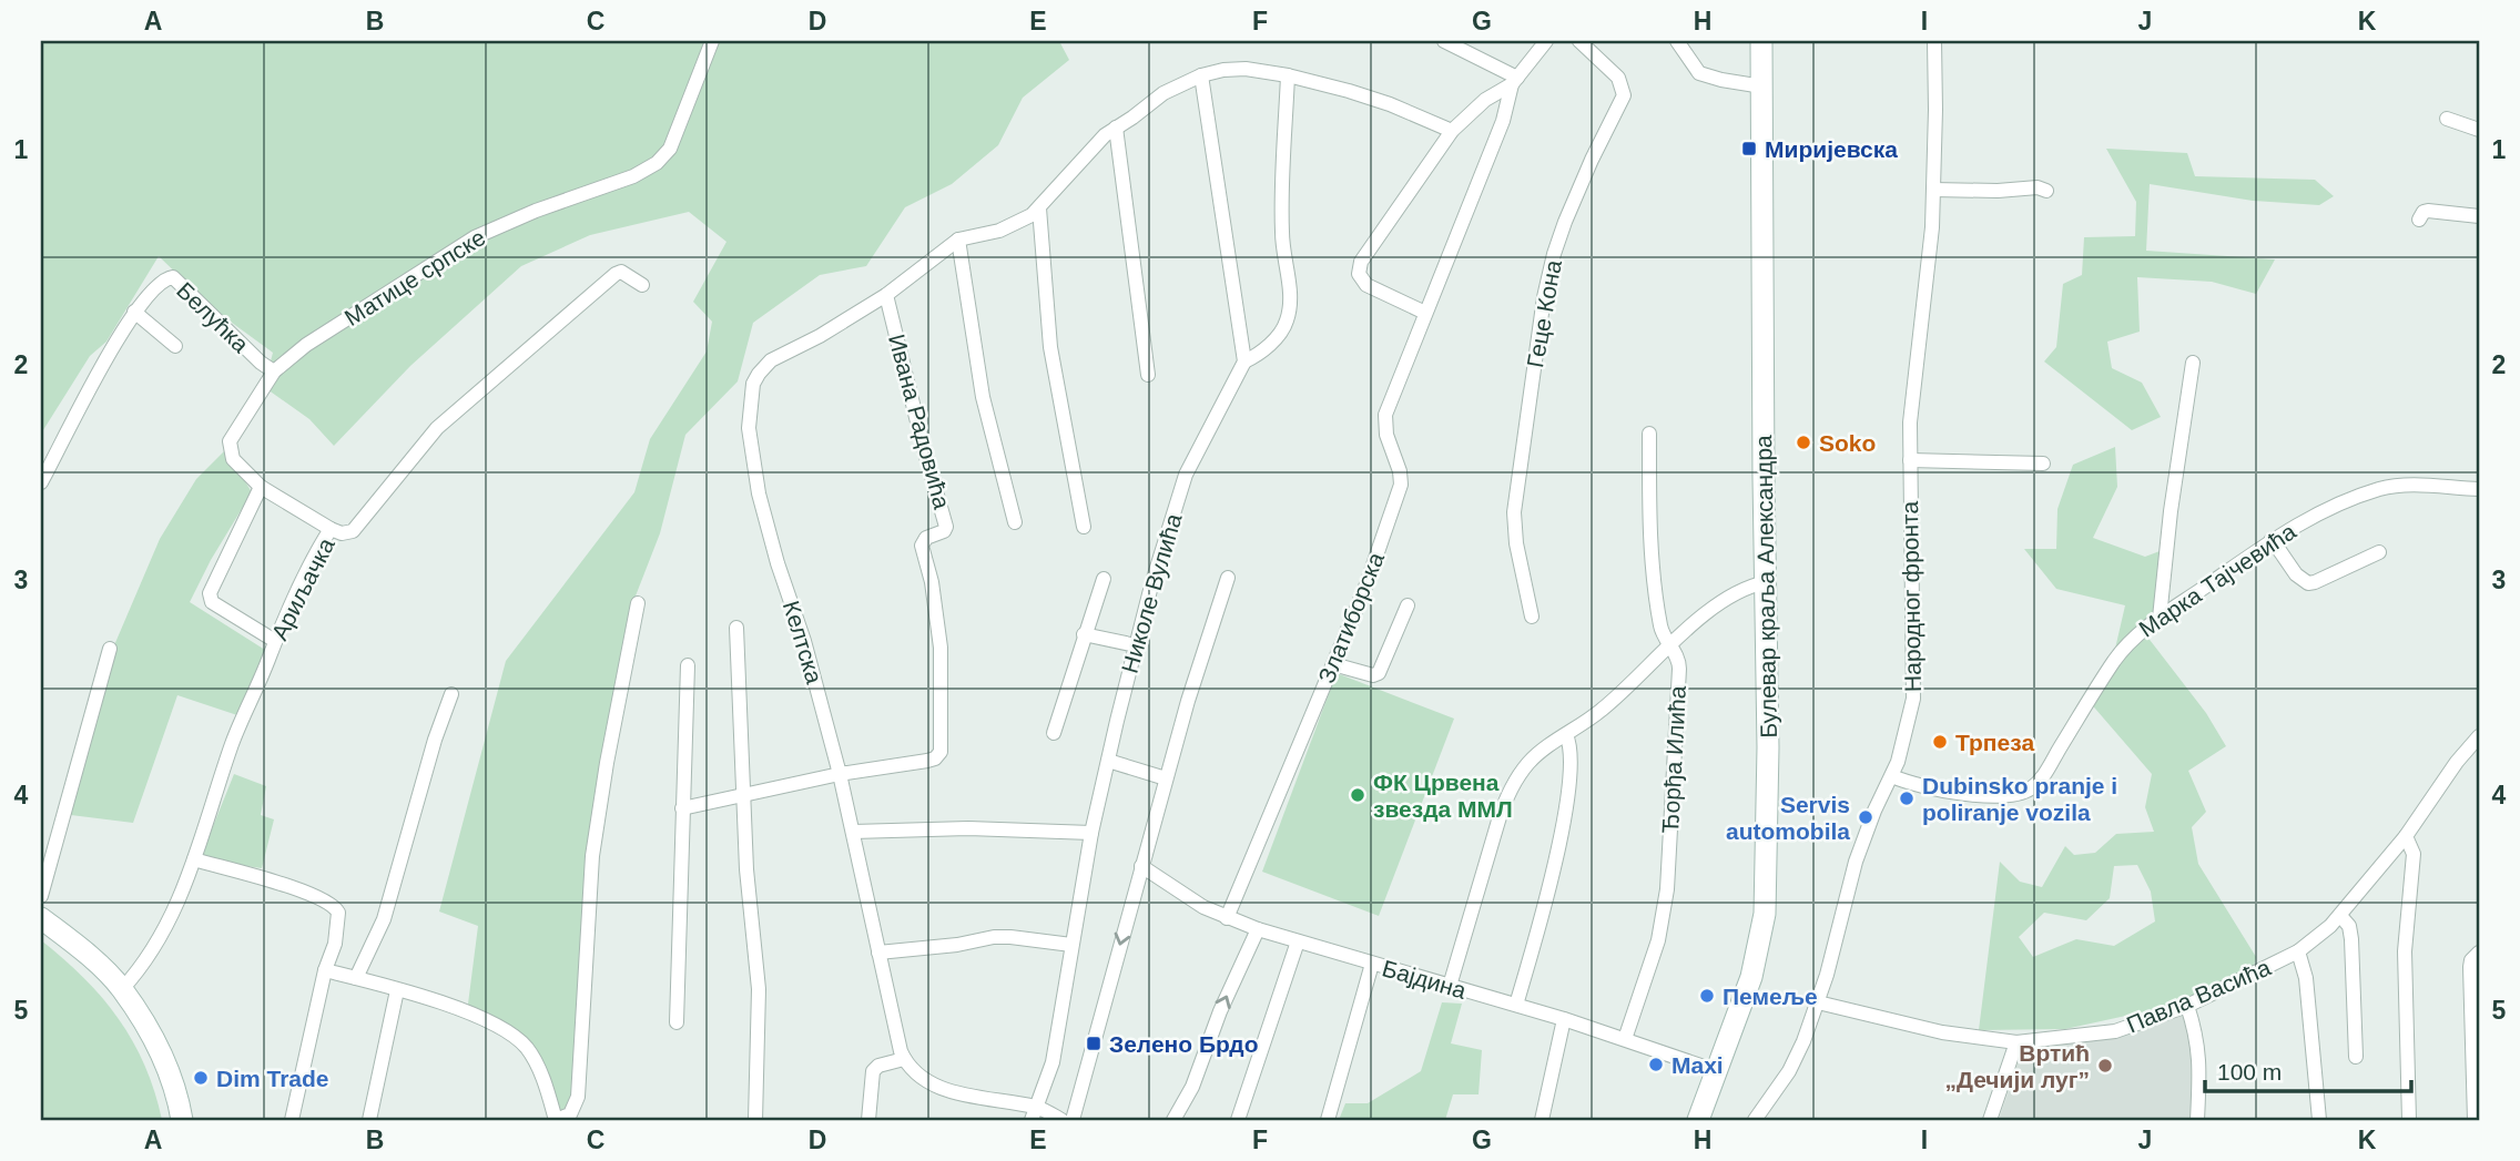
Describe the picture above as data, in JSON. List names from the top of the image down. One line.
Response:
{"streets":{"main road":["Булевар краља Александра"],"street":["Матице српске","Геце Кона","Белућка","Ивана Радовића","Марка Тајчевића","Ариљачка","Николе Вулића","Народног фронта","Златиборска","Келтска","Ђорђа Илића","Бајдина","Павла Васића"]},"crossings":[["Матице српске","Белућка"],["Ивана Радовића","Келтска"],["Марка Тајчевића","Народног фронта"],["Булевар краља Александра","Бајдина"],["Народног фронта","Павла Васића"],["Златиборска","Бајдина"],["Ђорђа Илића","Бајдина"]],"places":{"transit":["Миријевска","Зелено Брдо"],"other":["Soko","Трпеза","ФК Црвена звезда ММЛ","Dubinsko pranje i poliranje vozila","Servis automobila","Пемеље","Maxi","Вртић „Дечији луг”","Dim Trade"]},"scale_bar":"100 m","grid":{"columns":["A","B","C","D","E","F","G","H","I","J","K"],"rows":["1","2","3","4","5"]}}
